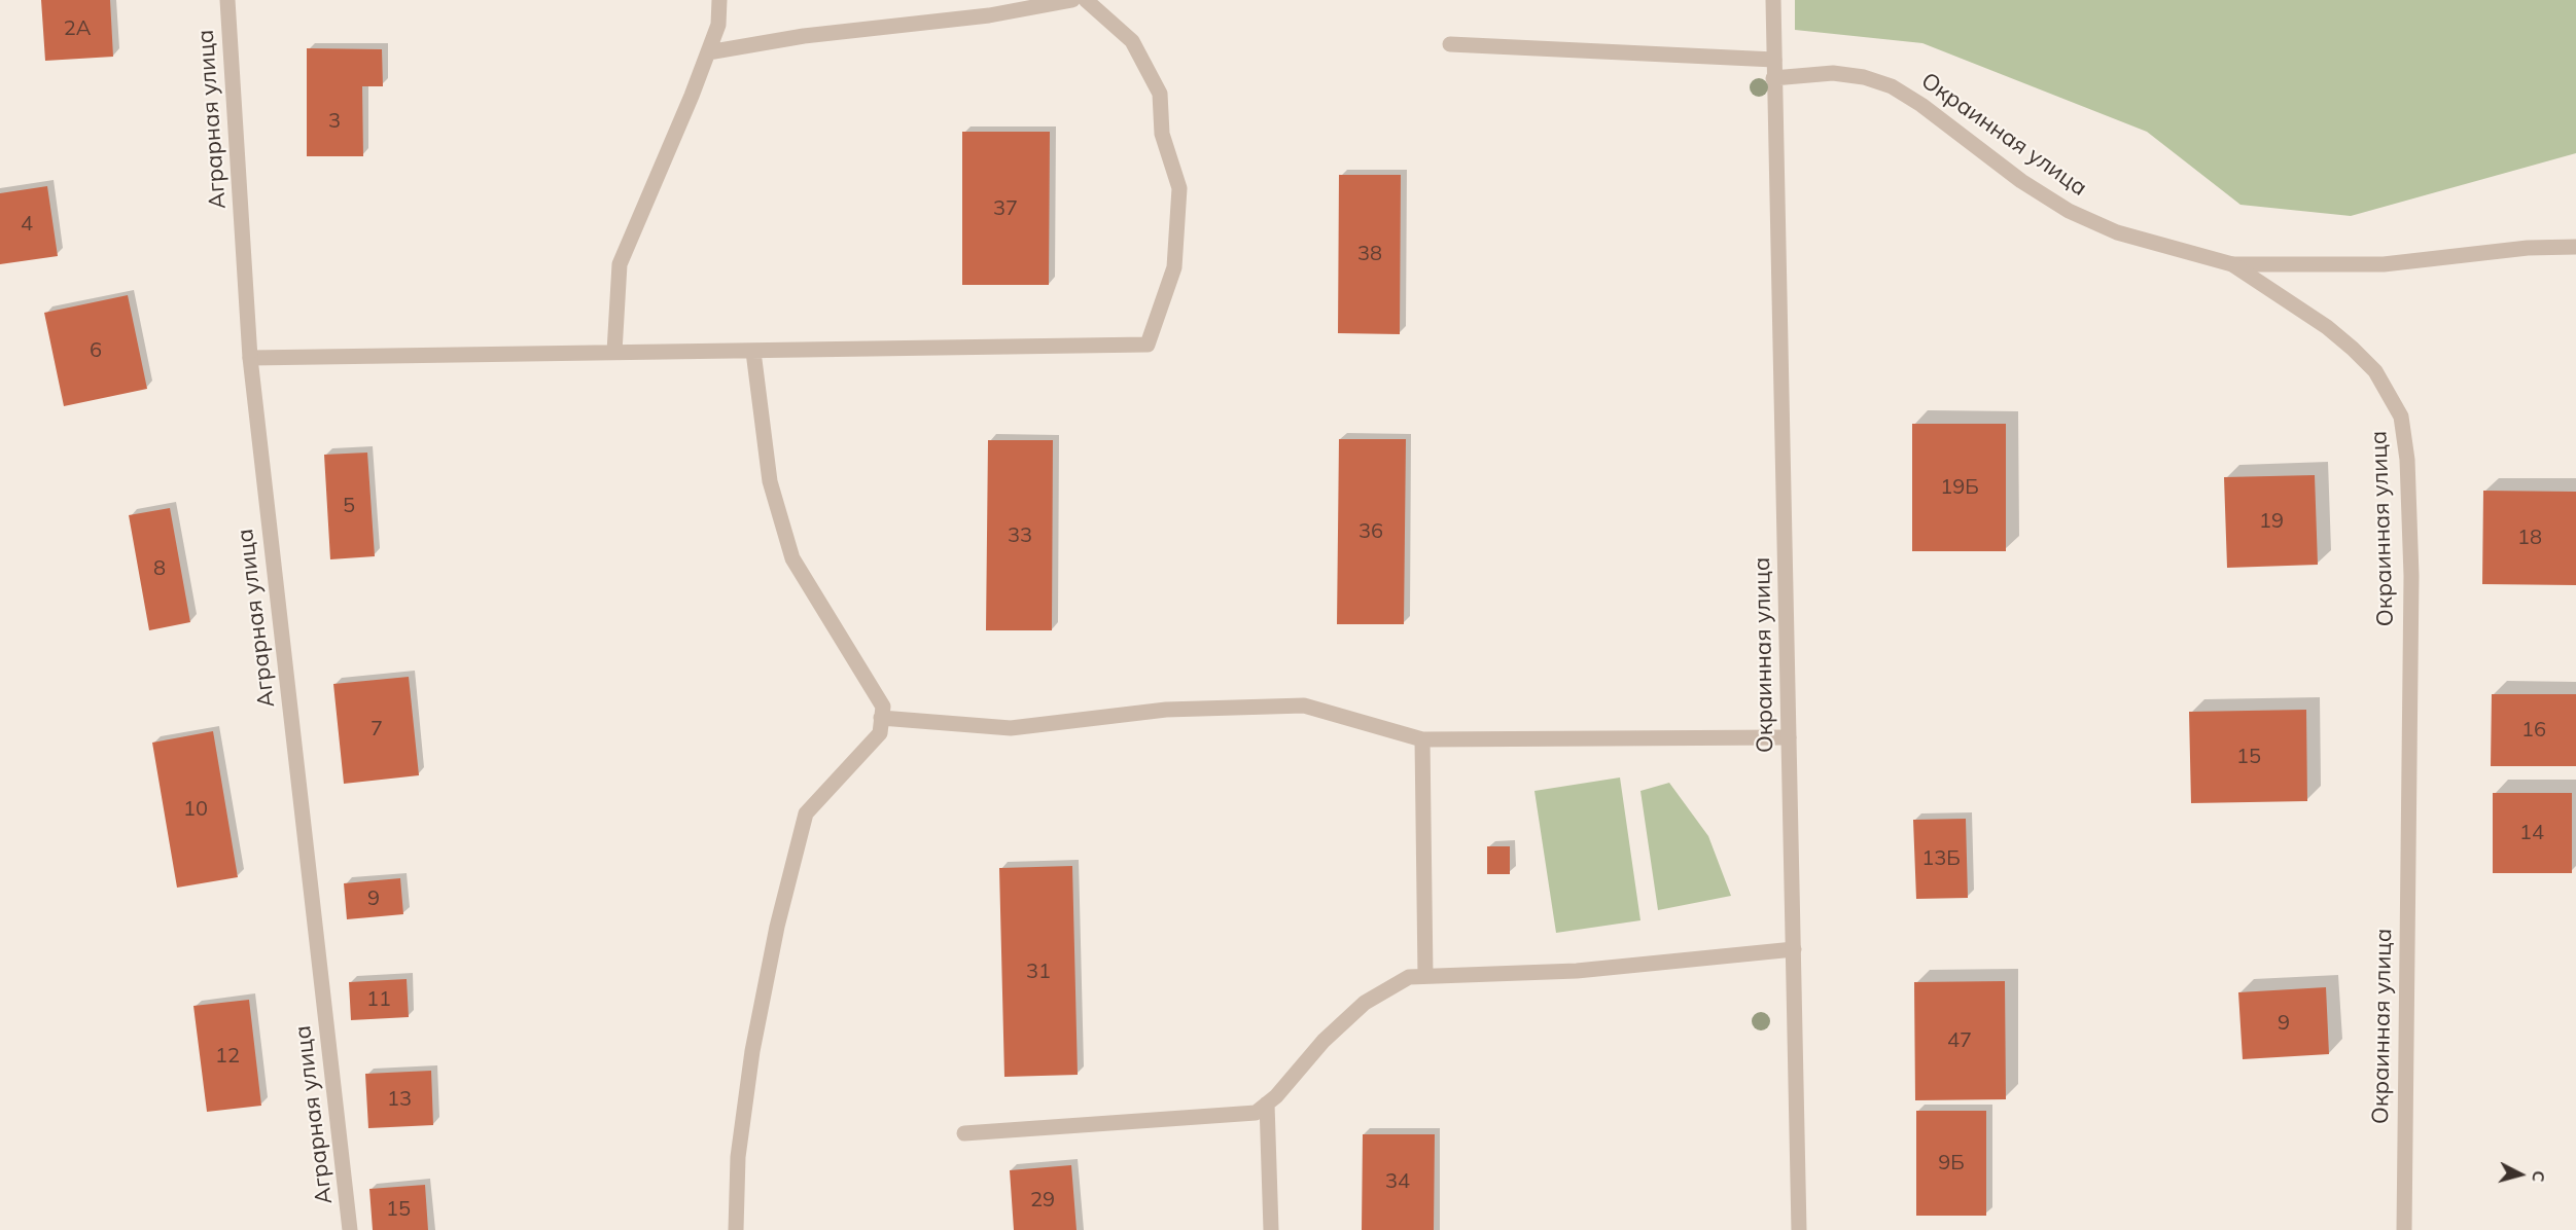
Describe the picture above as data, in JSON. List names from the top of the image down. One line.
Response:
{"streets":{"street":["Аграрная улица","Окраинная улица"]},"house_numbers":["2А","3","37","4","38","6","19Б","5","19","36","33","18","8","7","16","15","10","14","13Б","9","31","11","9","47","12","13","9Б","34","29","15"],"north":"right"}
